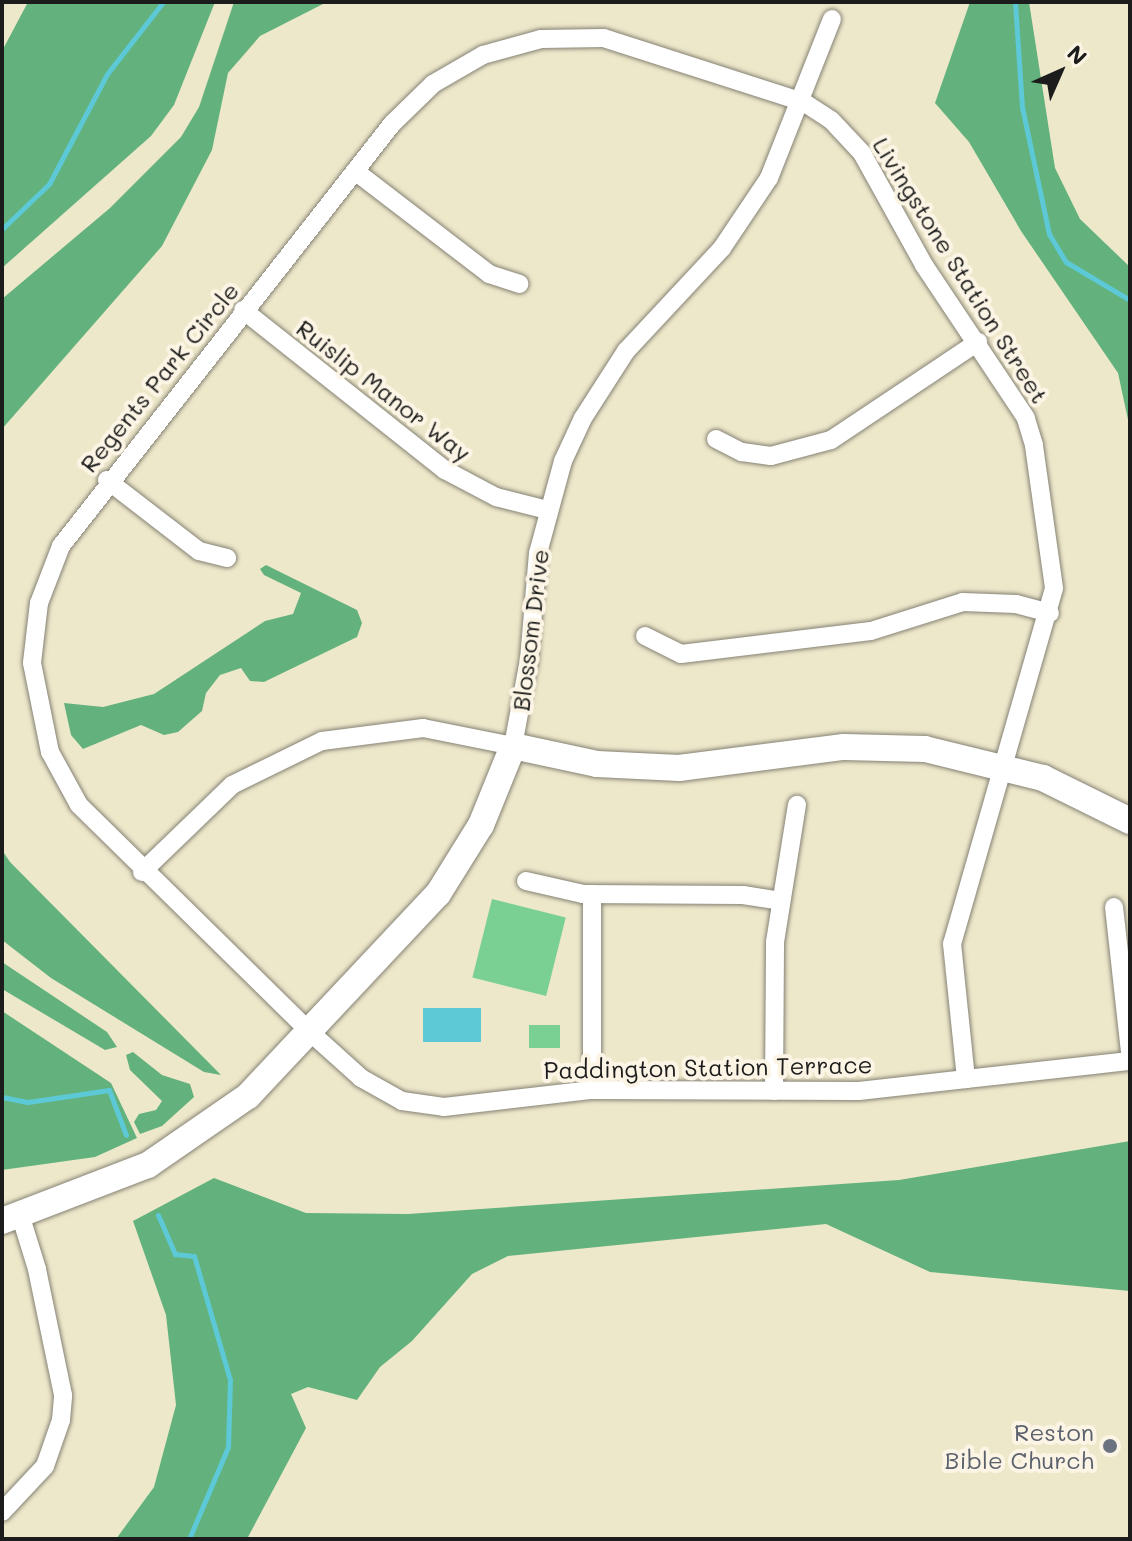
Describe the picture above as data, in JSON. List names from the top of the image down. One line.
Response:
{"streets":{"street":["Livingstone Station Street","Regents Park Circle","Ruislip Manor Way","Blossom Drive","Paddington Station Terrace"]},"crossings":[["Livingstone Station Street","Regents Park Circle"],["Livingstone Station Street","Blossom Drive"],["Livingstone Station Street","Paddington Station Terrace"],["Regents Park Circle","Ruislip Manor Way"],["Regents Park Circle","Blossom Drive"],["Regents Park Circle","Paddington Station Terrace"],["Ruislip Manor Way","Blossom Drive"],["Blossom Drive","Paddington Station Terrace"]],"places":["Reston Bible Church"],"north":"top right"}
